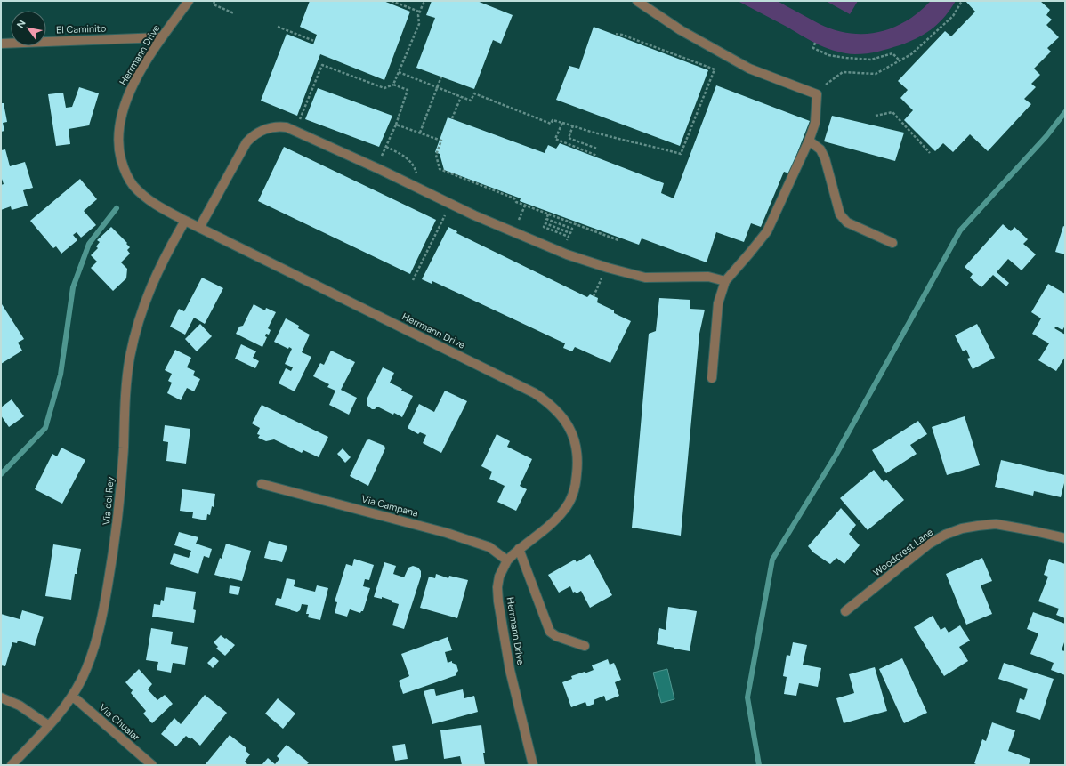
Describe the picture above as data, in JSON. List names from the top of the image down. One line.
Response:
{"streets":{"street":["El Caminito","Herrmann Drive","Via del Rey","Via Campana","Woodcrest Lane","Via Chualar"]},"crossings":[["El Caminito","Herrmann Drive"],["Herrmann Drive","Via del Rey"],["Herrmann Drive","Via Campana"],["Via del Rey","Via Chualar"]],"north":"top left"}
